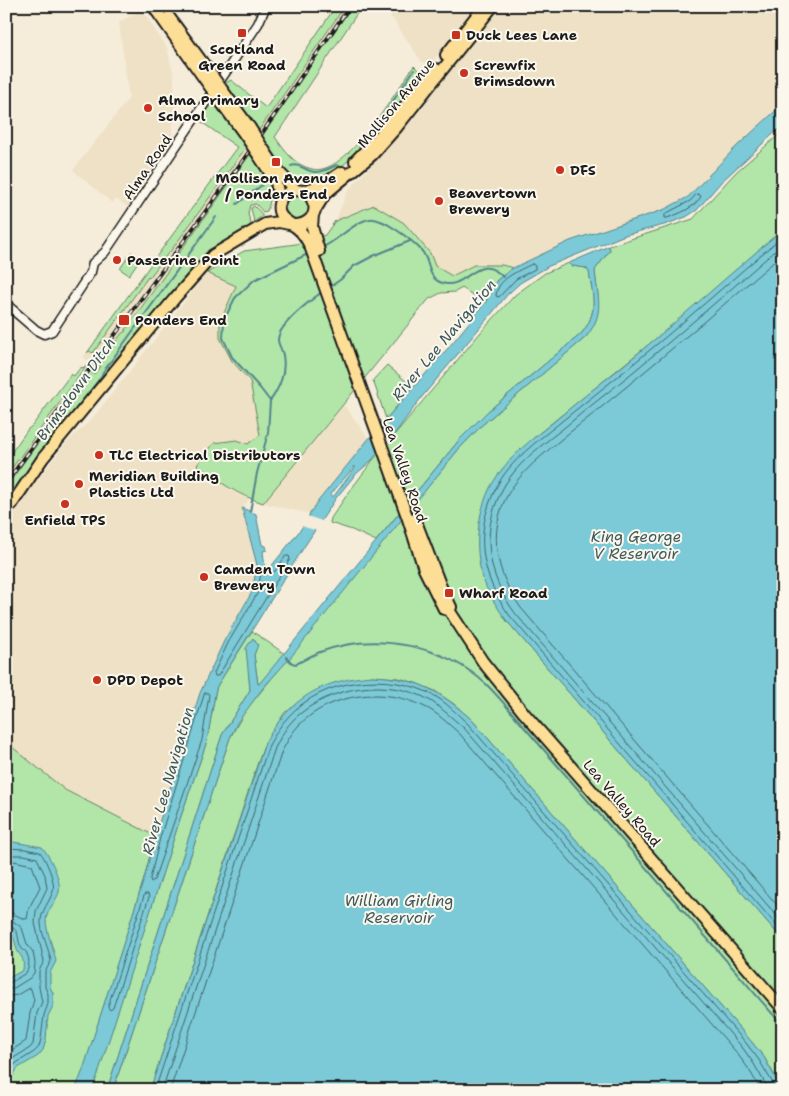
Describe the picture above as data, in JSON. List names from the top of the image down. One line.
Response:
{"streets":{"main road":["Mollison Avenue","Lea Valley Road"],"street":["Alma Road"]},"crossings":[["Mollison Avenue","Lea Valley Road"]],"water":["River Lee Navigation","Brimsdown Ditch","King George V Reservoir","William Girling Reservoir"],"places":{"transit":["Scotland Green Road","Duck Lees Lane","Mollison Avenue / Ponders End","Ponders End","Wharf Road"],"other":["Screwfix Brimsdown","Alma Primary School","DFS","Beavertown Brewery","Passerine Point","TLC Electrical Distributors","Meridian Building Plastics Ltd","Enfield TPS","Camden Town Brewery","DPD Depot"]}}
